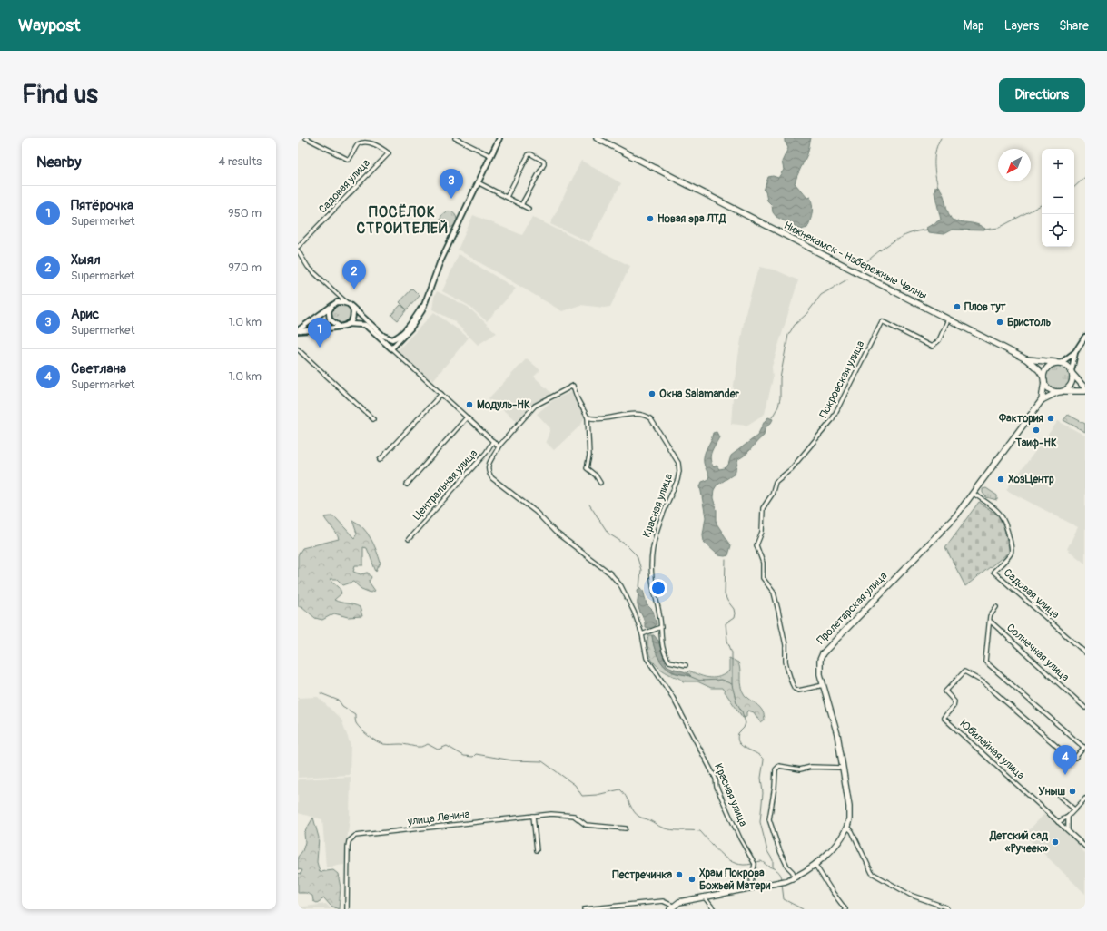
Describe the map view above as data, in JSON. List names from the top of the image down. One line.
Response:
{"streets":{"main road":["Нижнекамск - Набережные Челны","Пролетарская улица"],"street":["Садовая улица","Покровская улица","Центральная улица","Красная улица","Солнечная улица","Юбилейная улица","улица Ленина"]},"crossings":[["Садовая улица","Пролетарская улица"],["Нижнекамск - Набережные Челны","Покровская улица"],["Покровская улица","Пролетарская улица"],["Центральная улица","Красная улица"],["Красная улица","Пролетарская улица"]],"districts":["ПОСЁЛОК СТРОИТЕЛЕЙ"],"places":["Новая эра ЛТД","Плов тут","Бристоль","Окна Salamander","Модуль-НК","Фактория","Таиф-НК","ХозЦентр","Уныш","Детский сад «Ручеек»","Пестречинка","Храм Покрова Божьей Матери"],"north":"bottom left","page":{"header":"Waypost","nav":["Map","Layers","Share"],"buttons":"Directions","title":"Find us","heading":["Nearby","4 results"],"map_buttons":["+","−"],"pins":["3","2","1","4"],"list":[{"mark":"1","name":"Пятёрочка","note":"Supermarket","value":"950 m"},{"mark":"2","name":"Хыял","note":"Supermarket","value":"970 m"},{"mark":"3","name":"Арис","note":"Supermarket","value":"1.0 km"},{"mark":"4","name":"Светлана","note":"Supermarket","value":"1.0 km"}]}}
